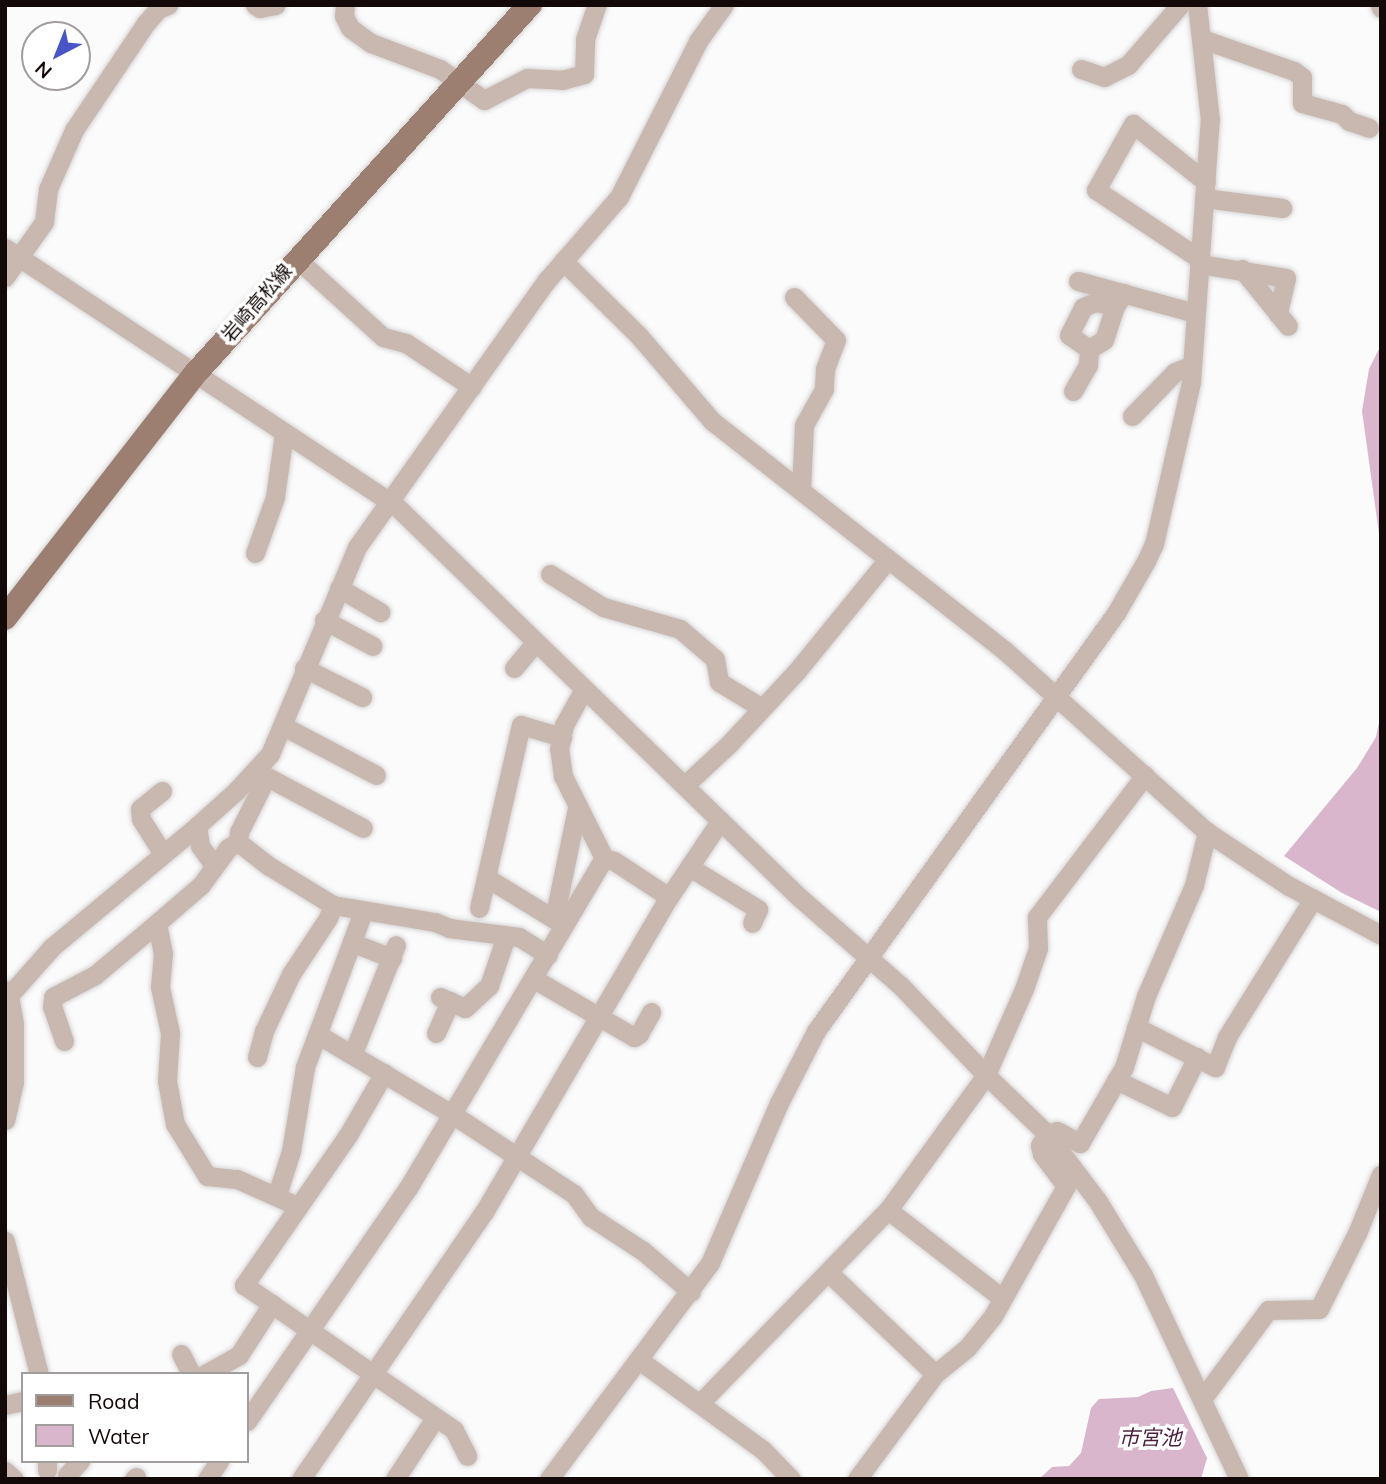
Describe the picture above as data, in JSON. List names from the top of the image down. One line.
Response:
{"streets":{"main road":["岩崎高松線"]},"water":["市宮池"],"legend":["Road","Water"],"north":"bottom left"}
